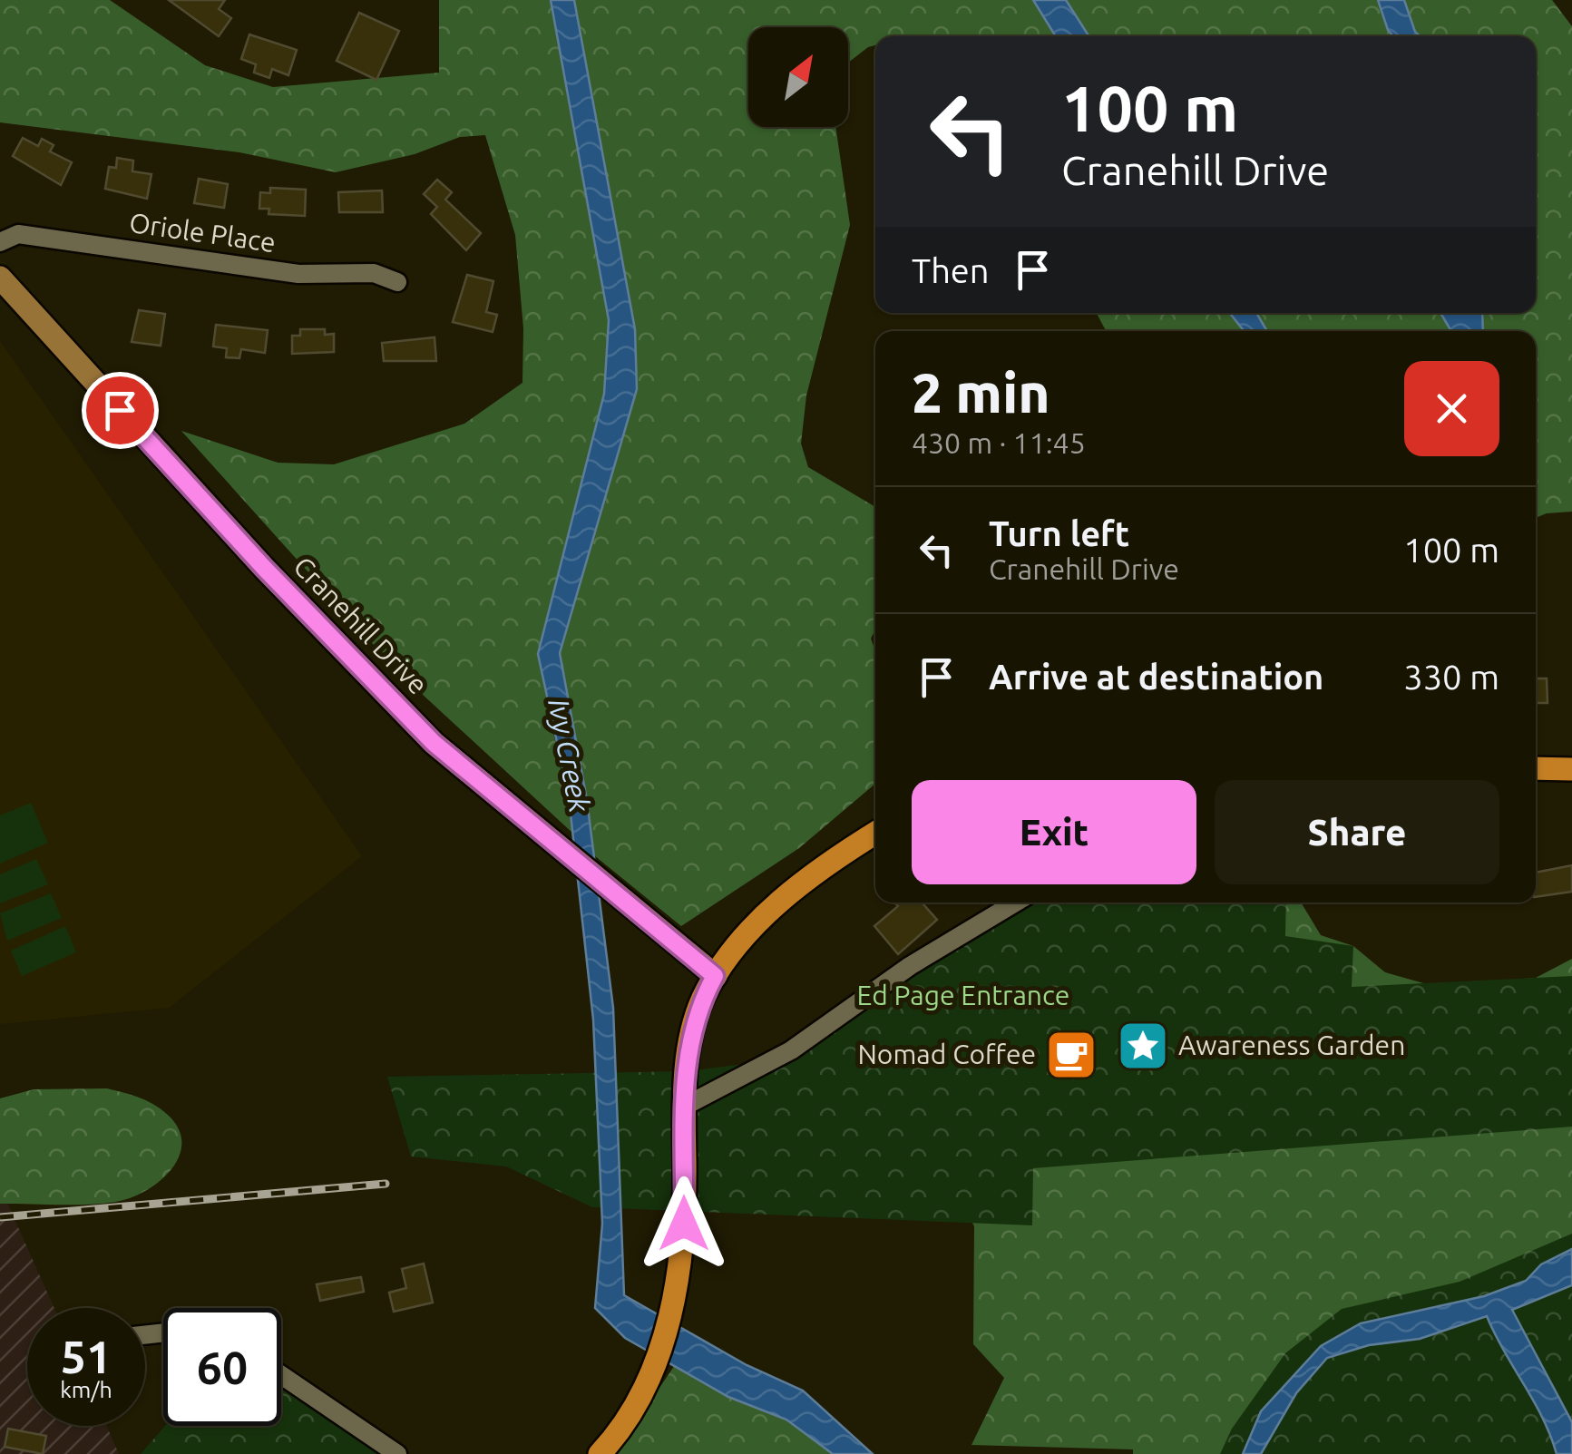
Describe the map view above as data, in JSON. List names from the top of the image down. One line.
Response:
{"streets":{"main road":["Cranehill Drive"],"street":["Oriole Place"]},"water":["Ivy Creek"],"parks":["Ed Page Entrance"],"places":{"place":["Awareness Garden"],"cafe":["Nomad Coffee"]},"north":"top right","page":{"turn":["100 m","Cranehill Drive"],"then":"Then","heading":["2 min","430 m · 11:45"],"list":[{"name":"Turn left","note":"Cranehill Drive","value":"100 m"},{"name":"Arrive at destination","value":"330 m"}],"buttons":["Exit","Share"],"speed":"51 km/h","limit":"60"}}
